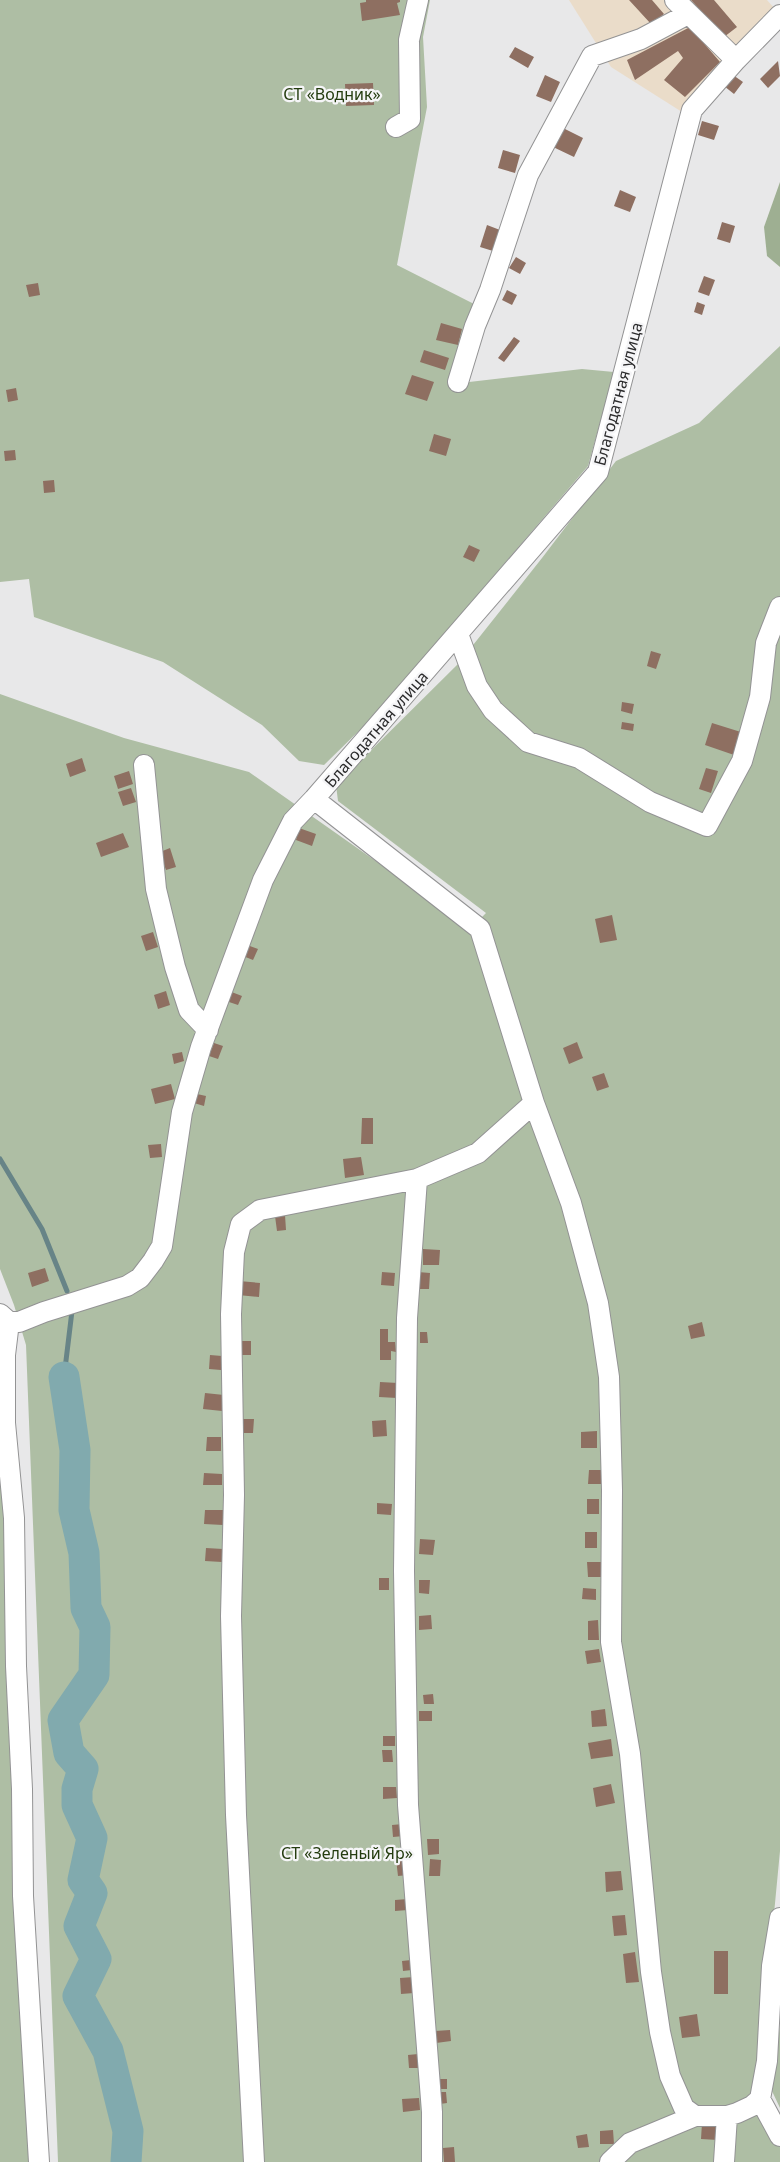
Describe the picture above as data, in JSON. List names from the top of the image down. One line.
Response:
{"streets":{"street":["Благодатная улица"]},"parks":["СТ «Водник»","СТ «Зеленый Яр»"]}
